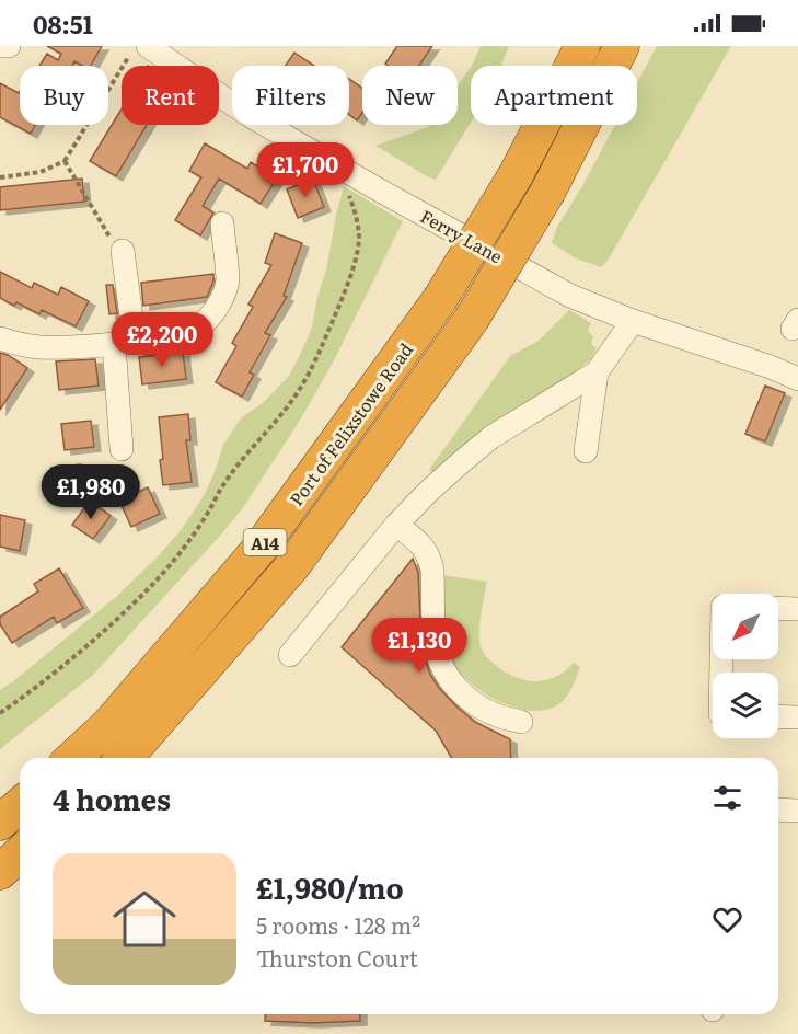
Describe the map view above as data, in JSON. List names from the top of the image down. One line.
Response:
{"streets":{"highway":["Port of Felixstowe Road","A14"],"street":["Ferry Lane"]},"north":"bottom left","page":{"status":"08:51","chip":["Buy","Rent","Filters","New","Apartment"],"price":["£1,700","£2,200","£1,980","£1,130"],"heading":"4 homes","list":[{"name":"£1,980/mo","note":"5 rooms · 128 m² · Thurston Court"}]}}
